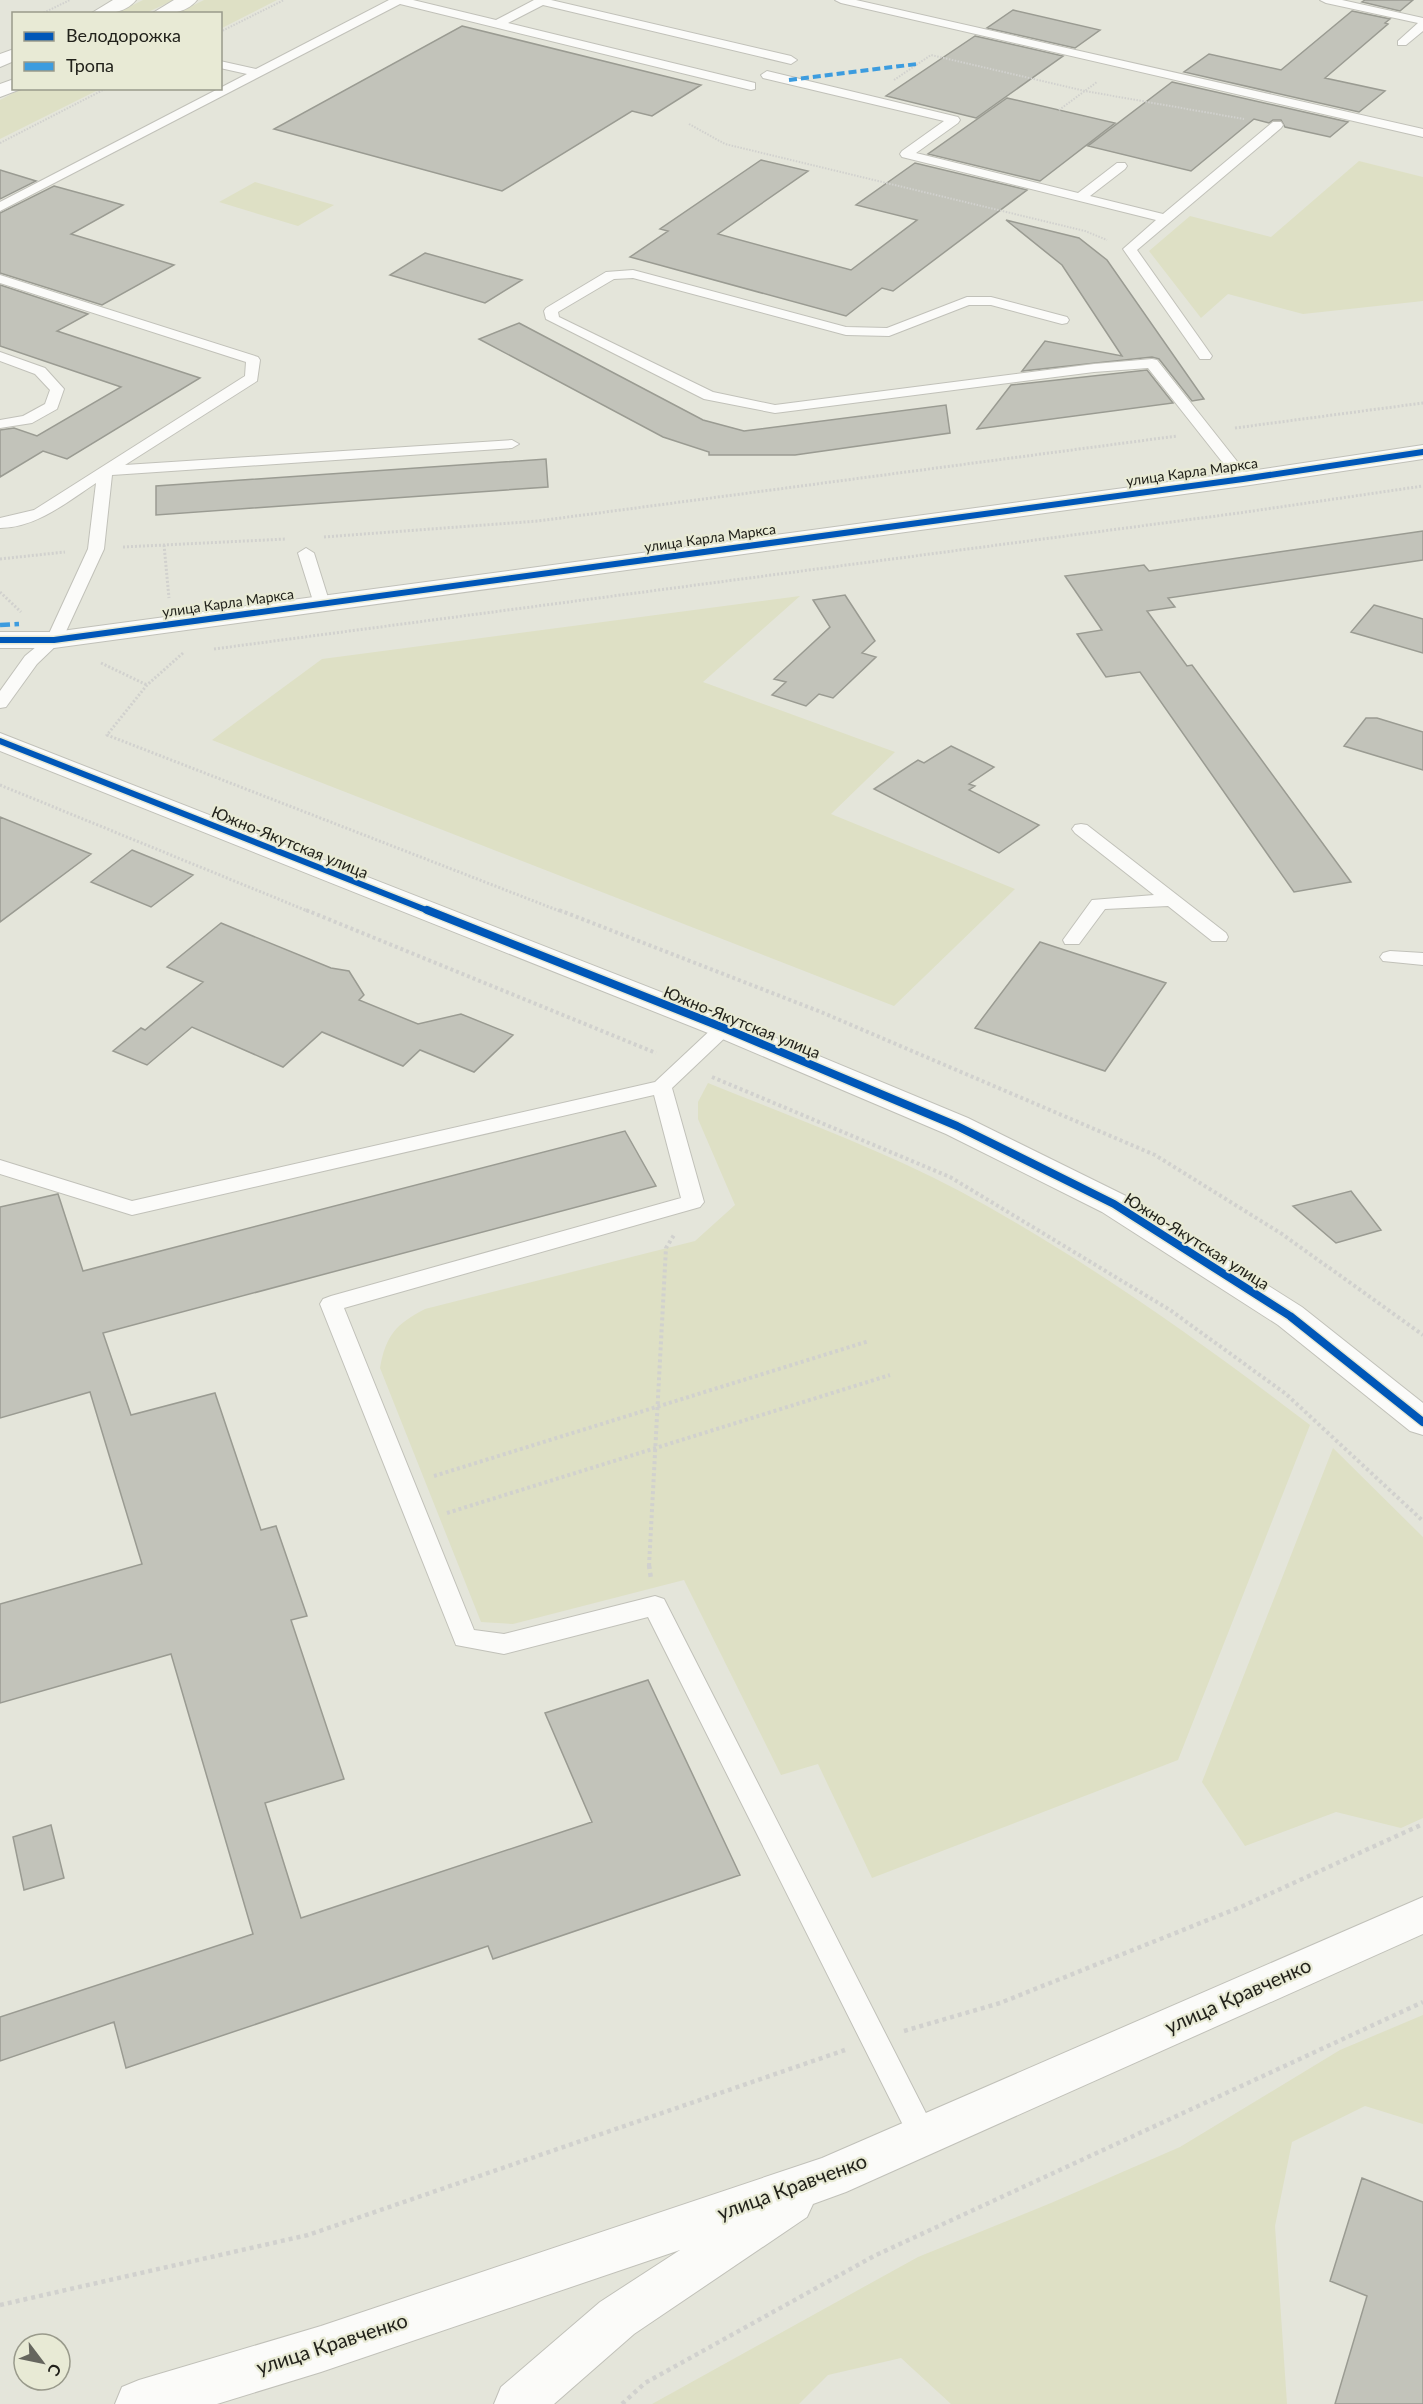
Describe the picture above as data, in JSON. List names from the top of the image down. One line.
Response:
{"streets":{"street":["улица Карла Маркса","Южно-Якутская улица","улица Кравченко"]},"legend":["Велодорожка","Тропа"],"north":"bottom right"}
